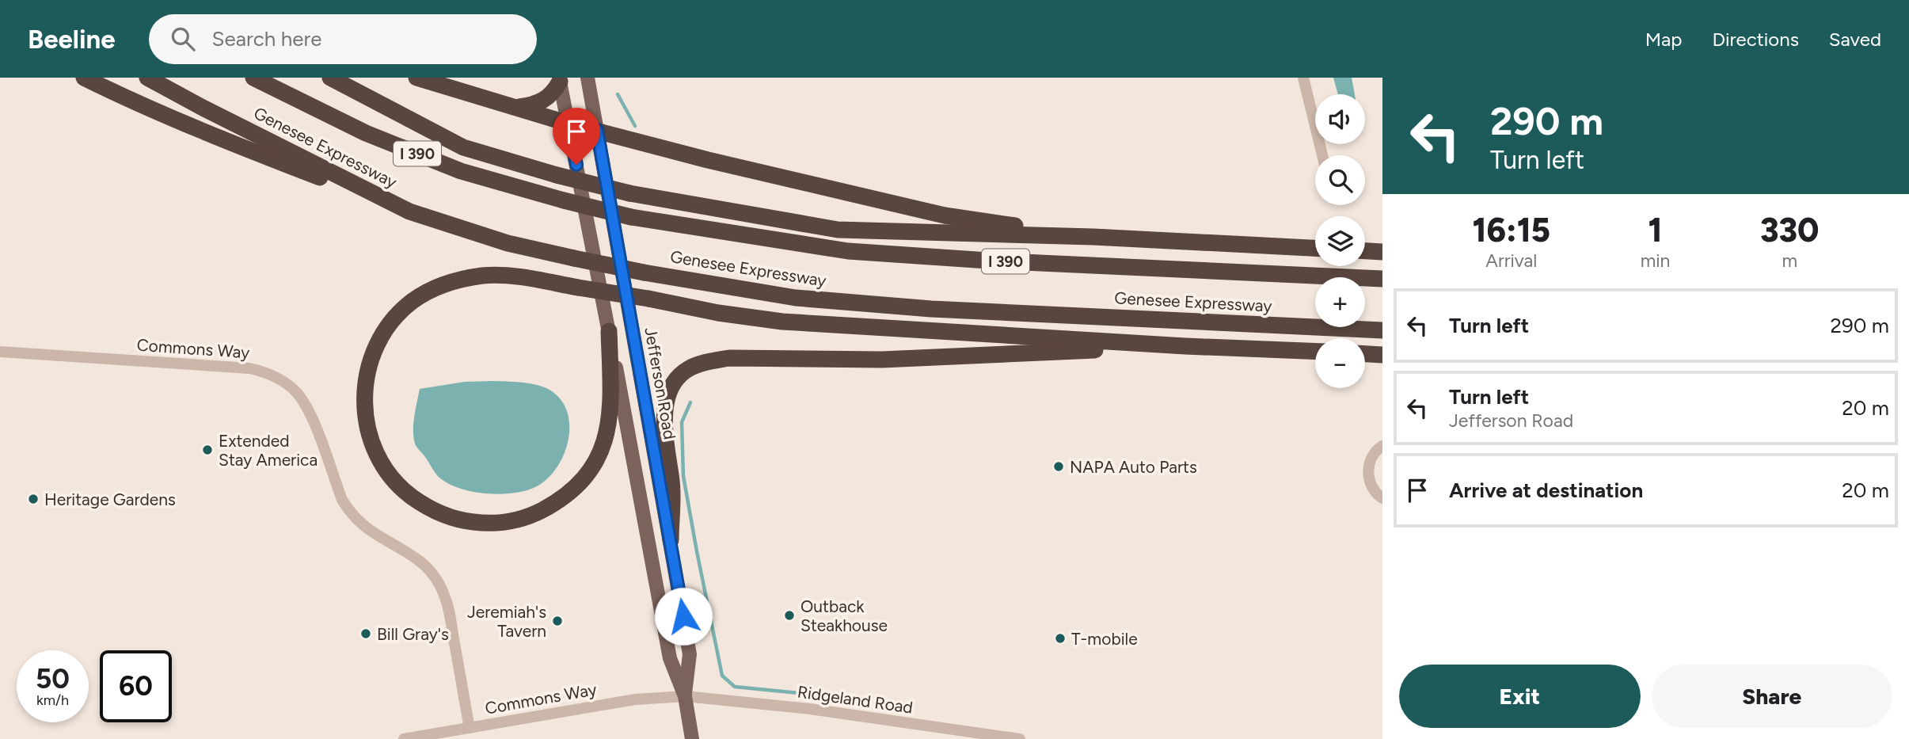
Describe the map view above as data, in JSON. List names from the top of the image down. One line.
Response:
{"streets":{"highway":["Genesee Expressway","I 390"],"main road":["Jefferson Road"],"street":["Commons Way","Ridgeland Road"]},"crossings":[["Commons Way","Jefferson Road"],["Commons Way","Ridgeland Road"],["Jefferson Road","Ridgeland Road"]],"places":["Extended Stay America","NAPA Auto Parts","Heritage Gardens","Outback Steakhouse","Jeremiah's Tavern","Bill Gray's","T-mobile"],"page":{"header":"Beeline","search":"Search here","nav":["Map","Directions","Saved"],"turn":["290 m","Turn left"],"map_buttons":["+","−"],"eta":["16:15","Arrival","1","min","330","m"],"list":[{"name":"Turn left","value":"290 m"},{"name":"Turn left","note":"Jefferson Road","value":"20 m"},{"name":"Arrive at destination","value":"20 m"}],"speed":"50 km/h","limit":"60","buttons":["Exit","Share"]}}
